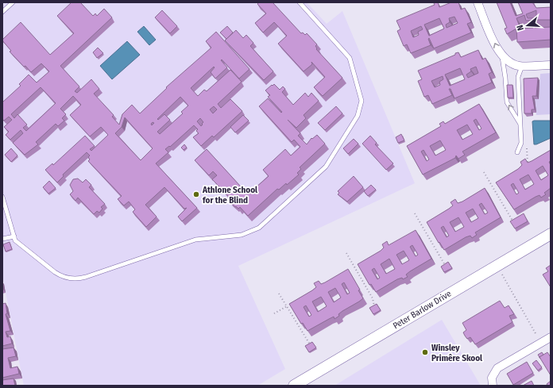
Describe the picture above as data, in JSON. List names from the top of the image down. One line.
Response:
{"streets":{"street":["Peter Barlow Drive"]},"places":["Athlone School for the Blind","Winsley Primêre Skool"],"north":"left"}
